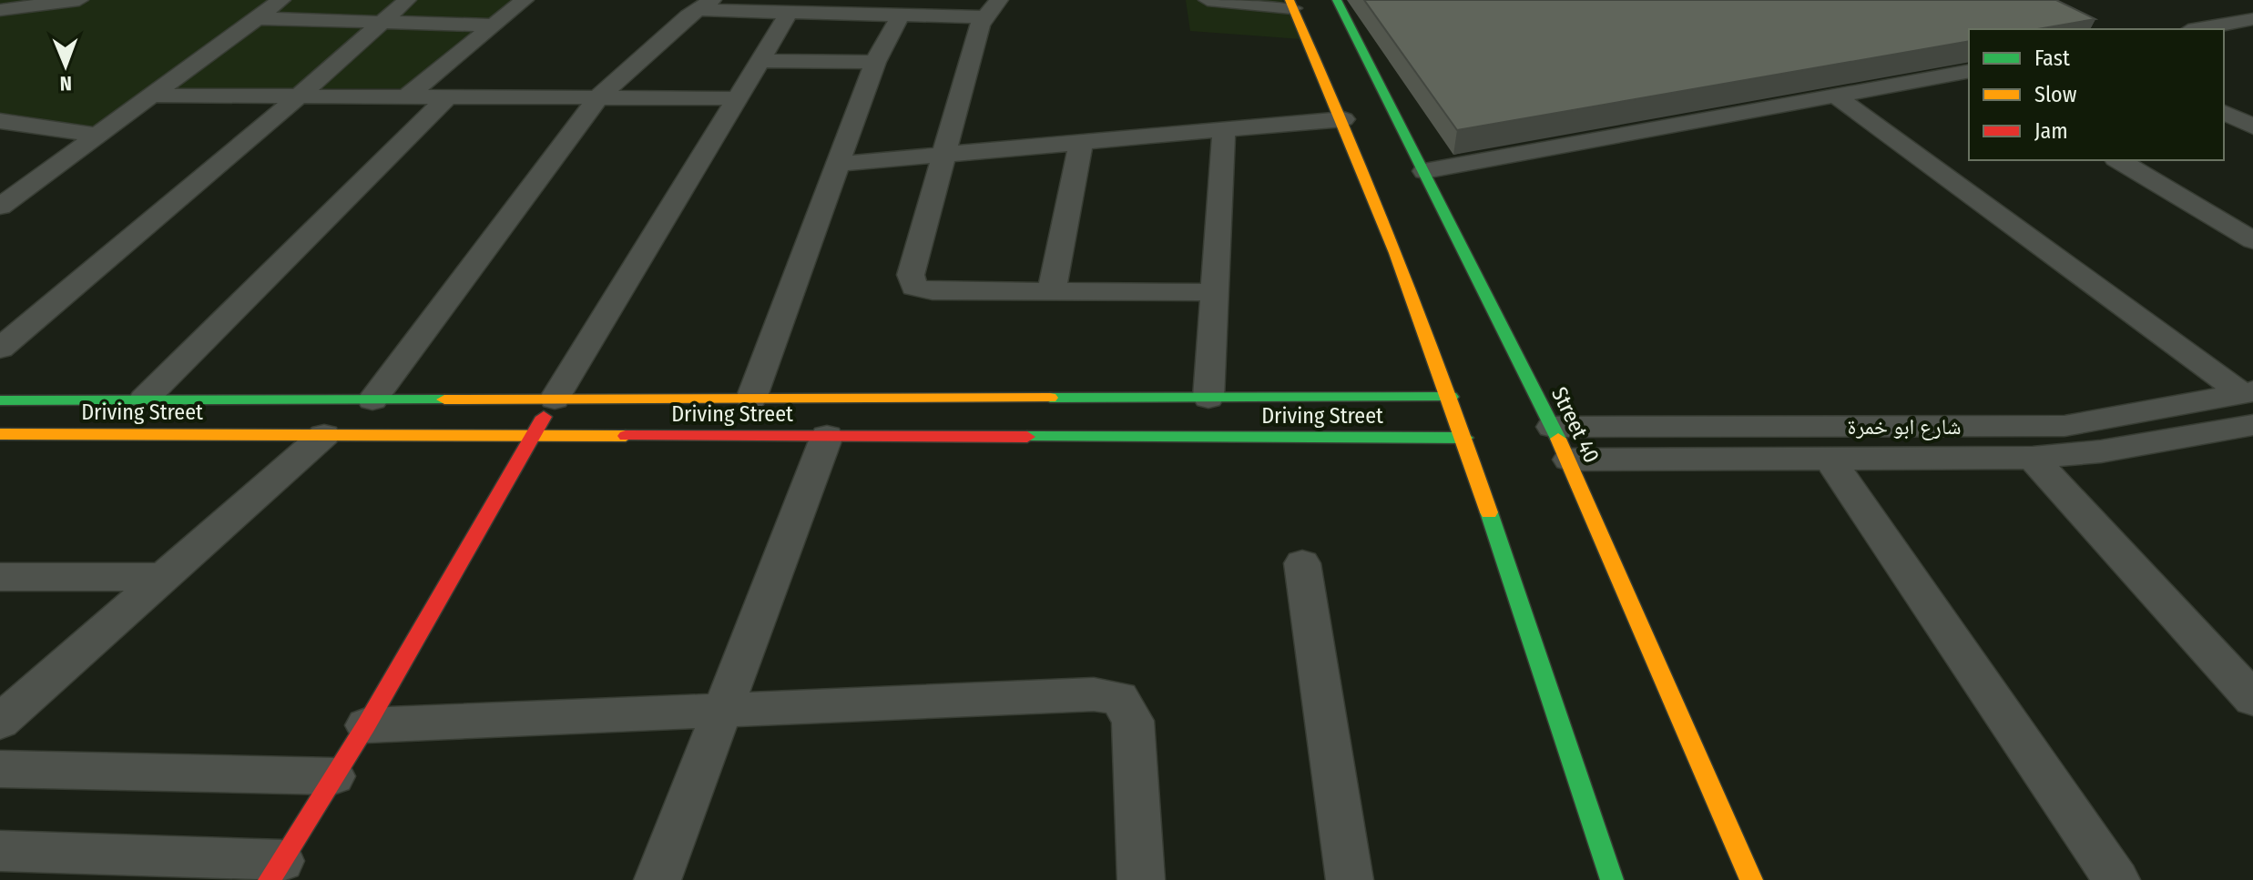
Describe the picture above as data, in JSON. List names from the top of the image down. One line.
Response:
{"streets":{"street":["Driving Street","Street 40","شارع ابو خمرة"]},"crossings":[["Street 40","شارع ابو خمرة"]],"legend":["Fast","Slow","Jam"],"north":"bottom"}
